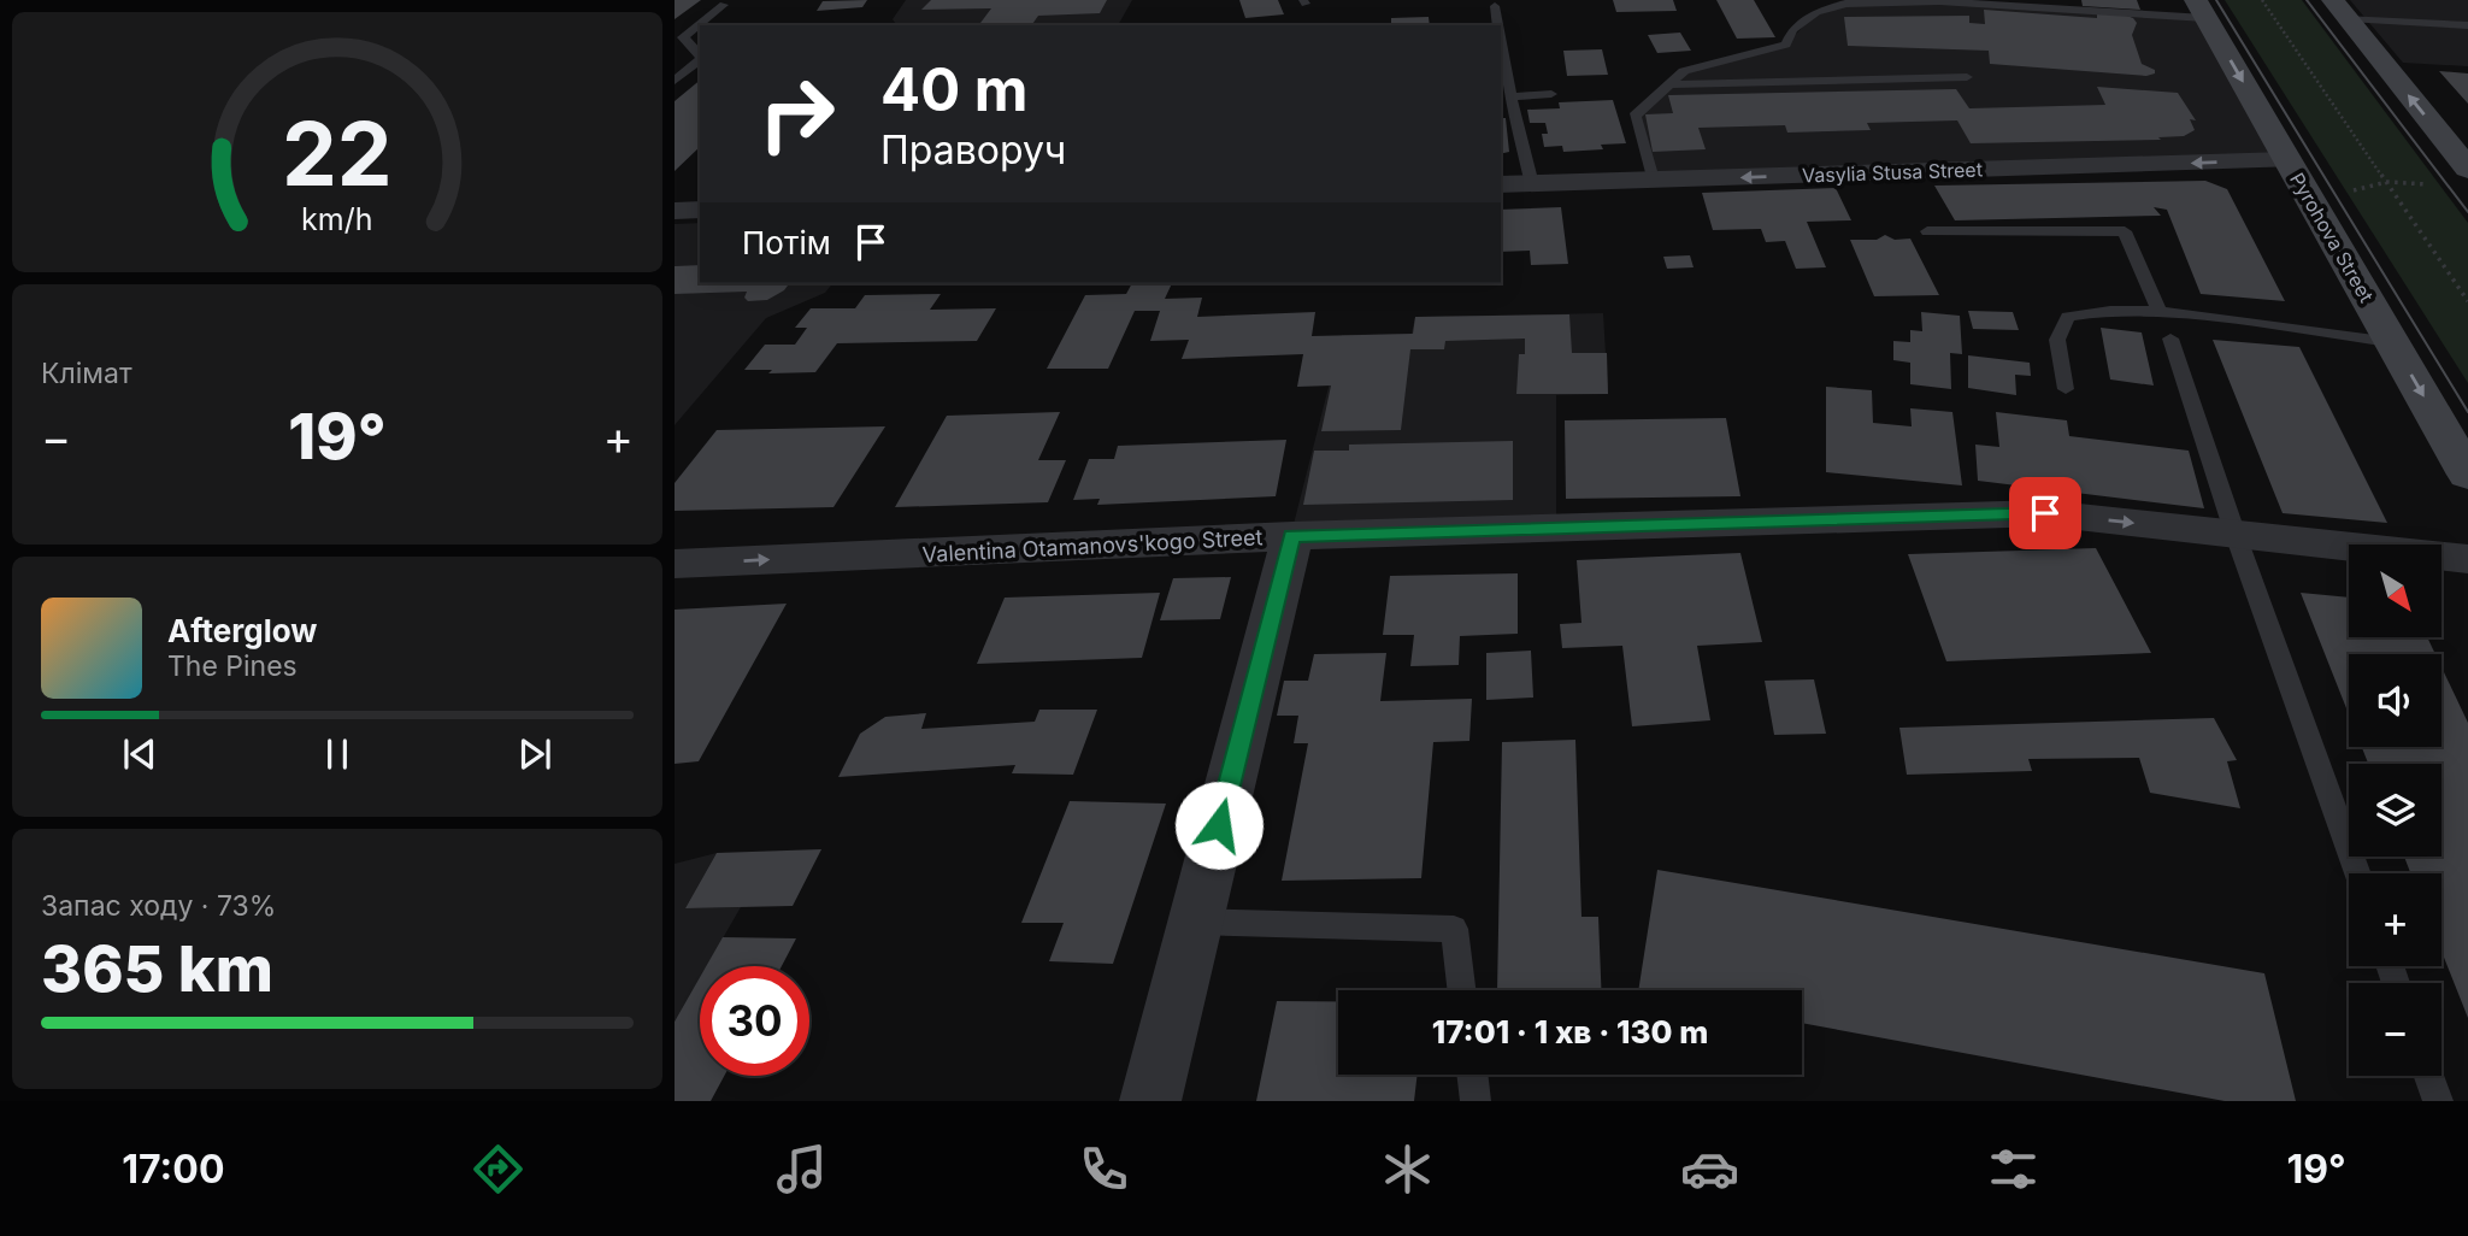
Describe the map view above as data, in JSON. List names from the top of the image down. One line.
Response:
{"streets":{"main road":["Pyrohova Street"],"street":["Vasylia Stusa Street","Valentina Otamanovs'kogo Street"]},"crossings":[["Vasylia Stusa Street","Pyrohova Street"]],"one_way":["Vasylia Stusa Street","Valentina Otamanovs'kogo Street"],"north":"bottom right","page":{"turn":["40 m","Праворуч"],"then":"Потім","tile":["Клімат",["Запас ходу · 73%","365 km"]],"heat":["−","19°","+"],"map_buttons":["+","−"],"song":["Afterglow","The Pines"],"limit":"30","trip":"17:01 · 1 хв · 130 m","tabs":["17:00","19°"],"gauge":["22","km/h"]}}
